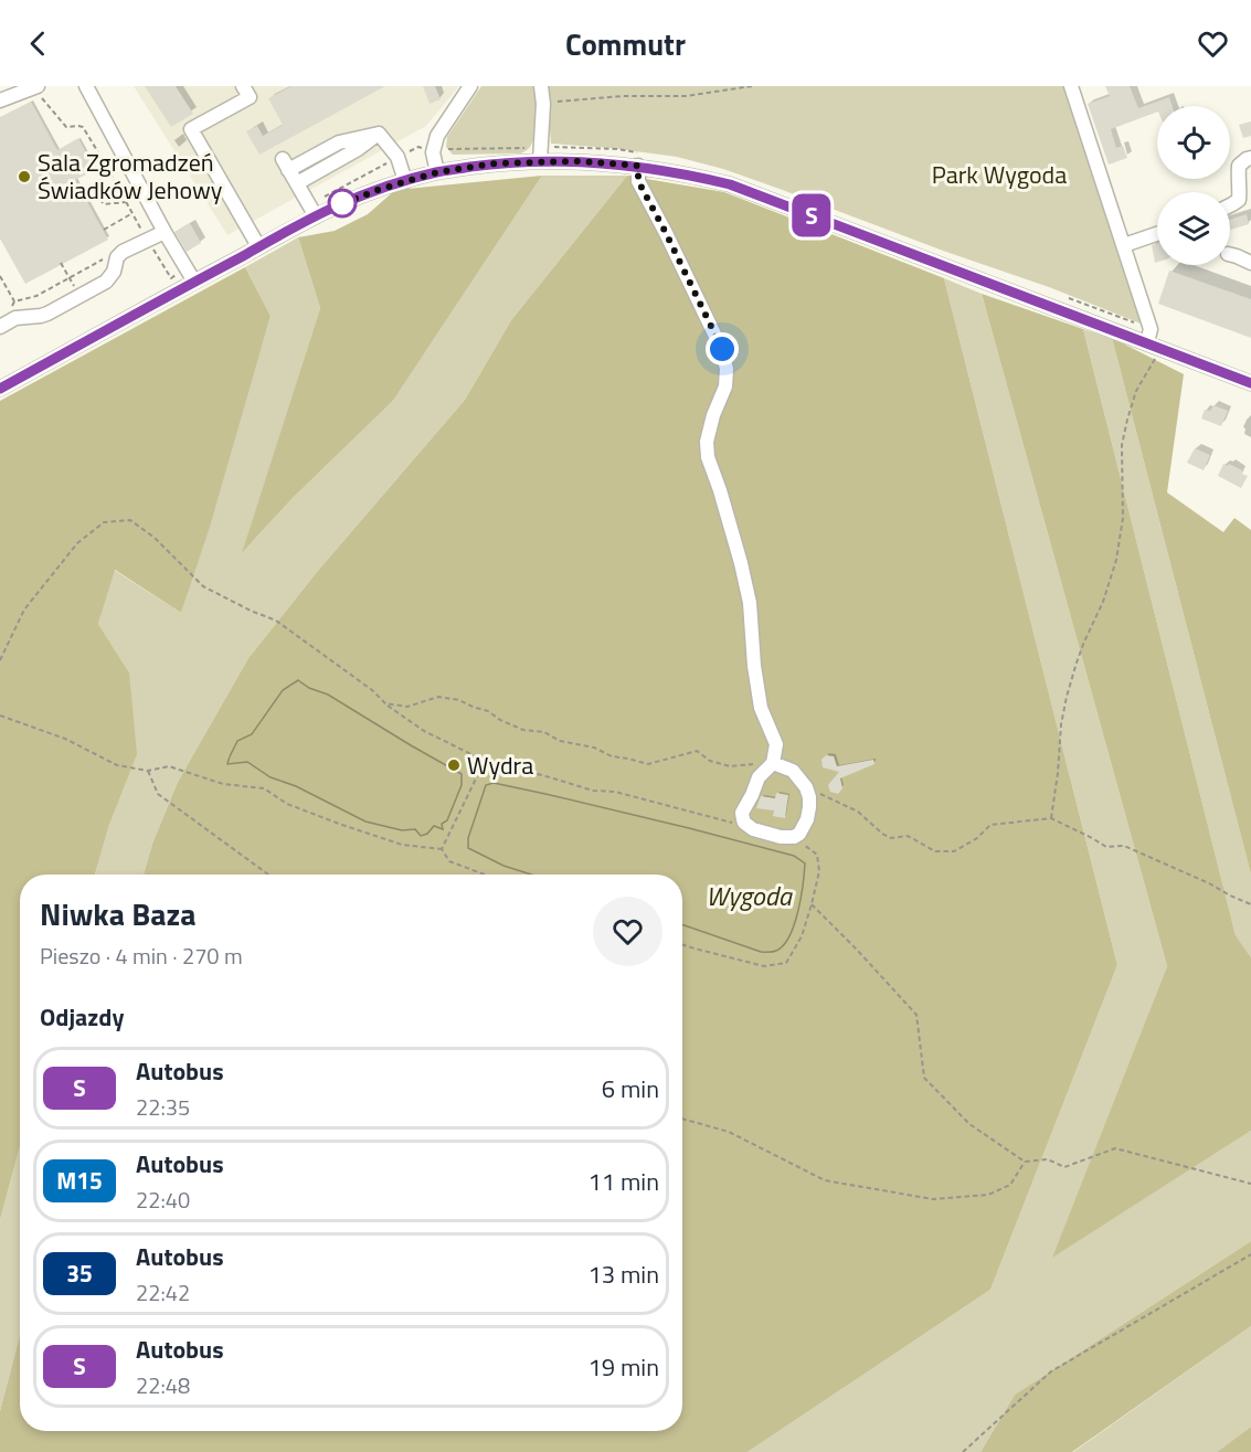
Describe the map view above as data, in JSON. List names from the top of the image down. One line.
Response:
{"water":["Wygoda"],"parks":["Park Wygoda"],"places":["Sala Zgromadzeń Świadków Jehowy","Wydra"],"lines":["bus line S"],"page":{"header":"Commutr","on_map":"S","heading":[["Niwka Baza","Pieszo · 4 min · 270 m"],"Odjazdy"],"list":[{"mark":"S","name":"Autobus","note":"22:35","value":"6 min"},{"mark":"M15","name":"Autobus","note":"22:40","value":"11 min"},{"mark":"35","name":"Autobus","note":"22:42","value":"13 min"},{"mark":"S","name":"Autobus","note":"22:48","value":"19 min"}]}}
